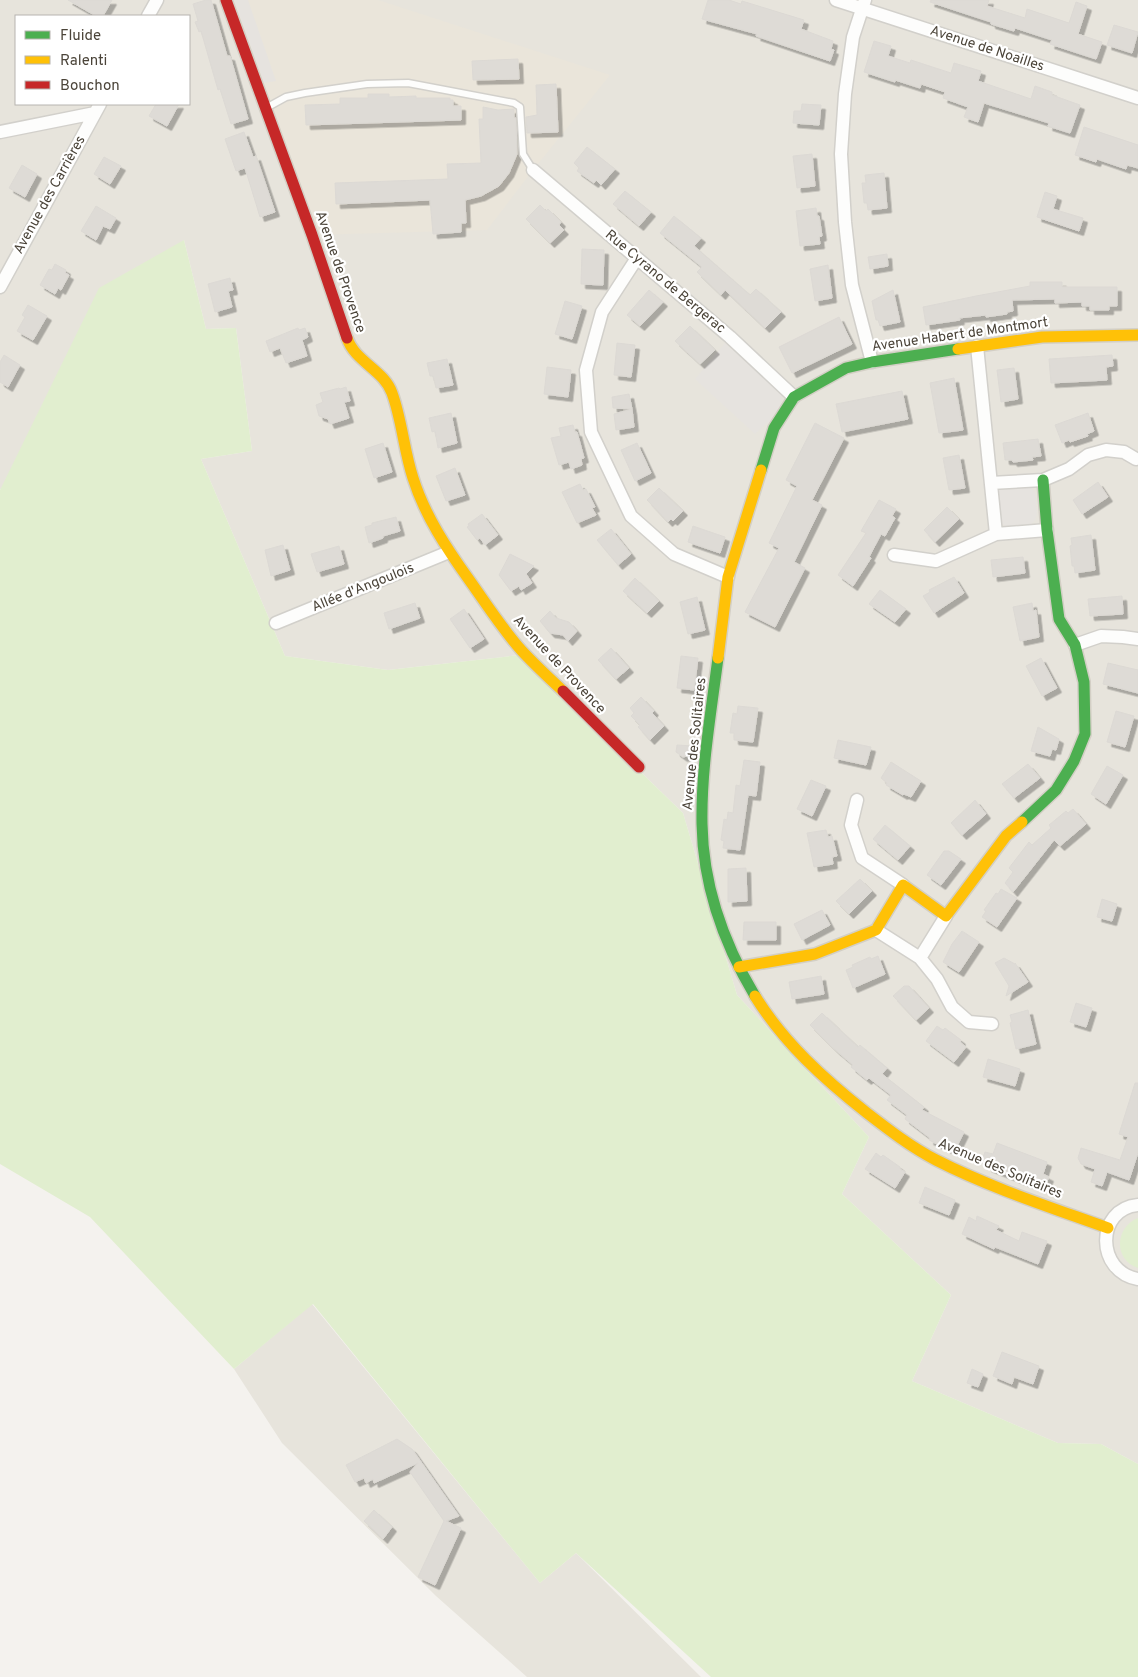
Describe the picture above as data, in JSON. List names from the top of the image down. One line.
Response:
{"streets":{"street":["Avenue de Noailles","Avenue des Carrières","Avenue de Provence","Rue Cyrano de Bergerac","Avenue Habert de Montmort","Allée d'Angoulois","Avenue des Solitaires"]},"crossings":[["Avenue de Provence","Allée d'Angoulois"],["Rue Cyrano de Bergerac","Avenue Habert de Montmort"],["Rue Cyrano de Bergerac","Avenue des Solitaires"],["Avenue Habert de Montmort","Avenue des Solitaires"]],"legend":["Fluide","Ralenti","Bouchon"]}
